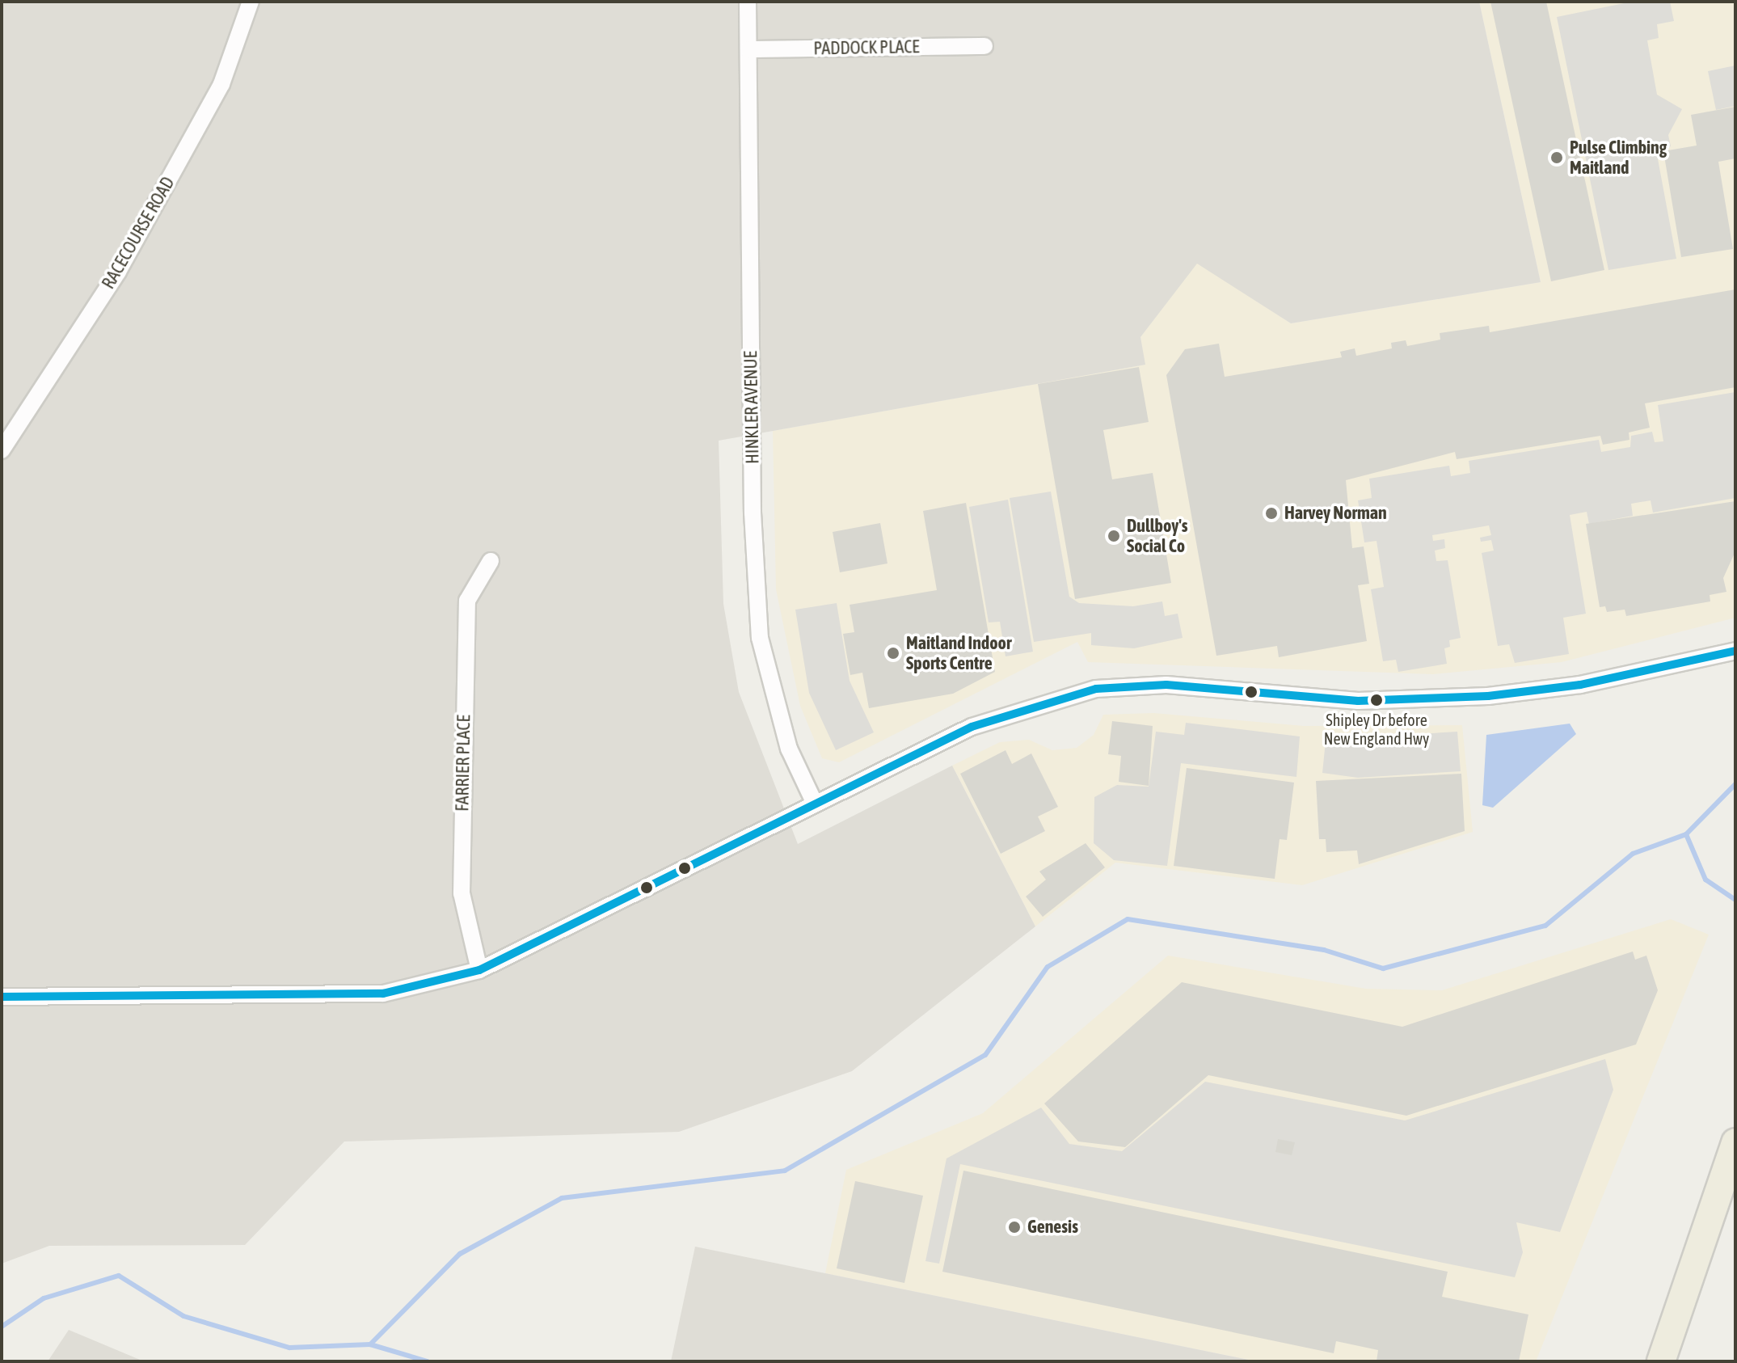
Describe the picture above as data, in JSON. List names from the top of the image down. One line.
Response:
{"streets":{"street":["PADDOCK PLACE","RACECOURSE ROAD","HINKLER AVENUE","FARRIER PLACE"]},"crossings":[["PADDOCK PLACE","HINKLER AVENUE"]],"places":["Pulse Climbing Maitland","Harvey Norman","Dullboy's Social Co","Maitland Indoor Sports Centre","Shipley Dr before New England Hwy","Genesis"]}
